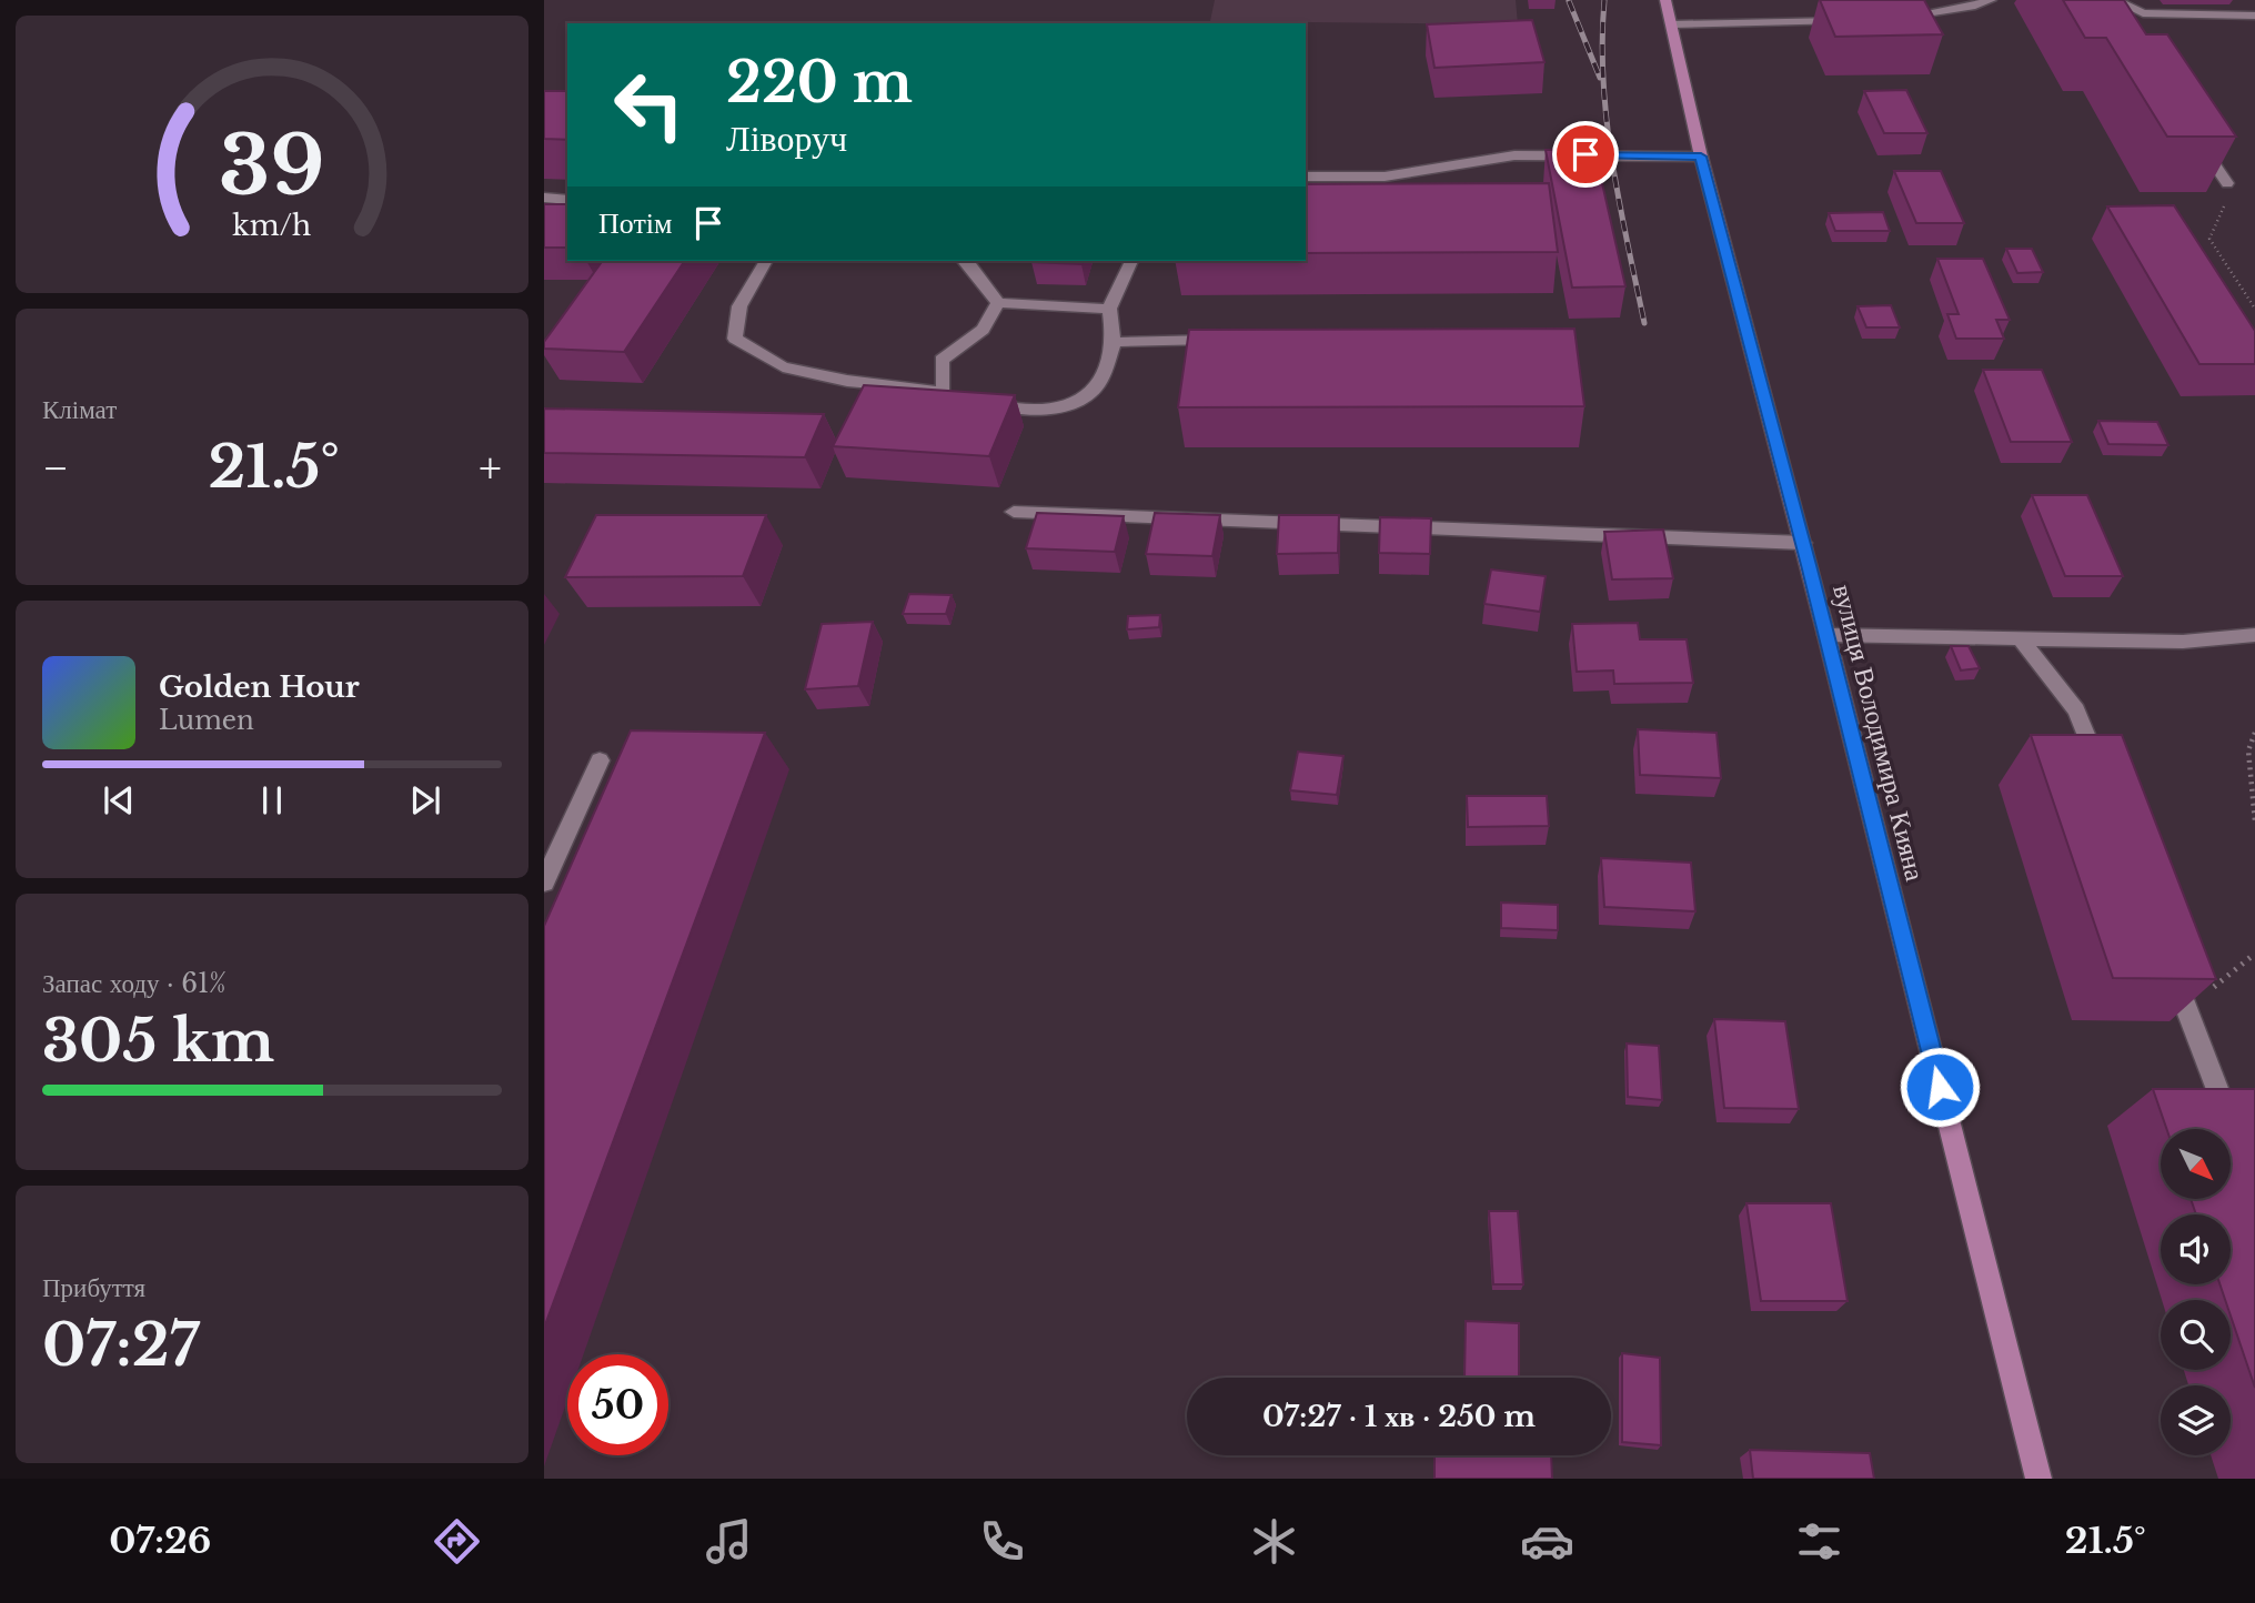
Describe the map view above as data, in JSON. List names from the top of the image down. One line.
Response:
{"streets":{"main road":["вулиця Володимира Кияна"]},"north":"bottom right","page":{"turn":["220 m","Ліворуч"],"then":"Потім","tile":["Клімат",["Запас ходу · 61%","305 km"],["Прибуття","07:27"]],"heat":["−","21.5°","+"],"song":["Golden Hour","Lumen"],"limit":"50","trip":"07:27 · 1 хв · 250 m","tabs":["07:26","21.5°"],"gauge":["39","km/h"]}}
